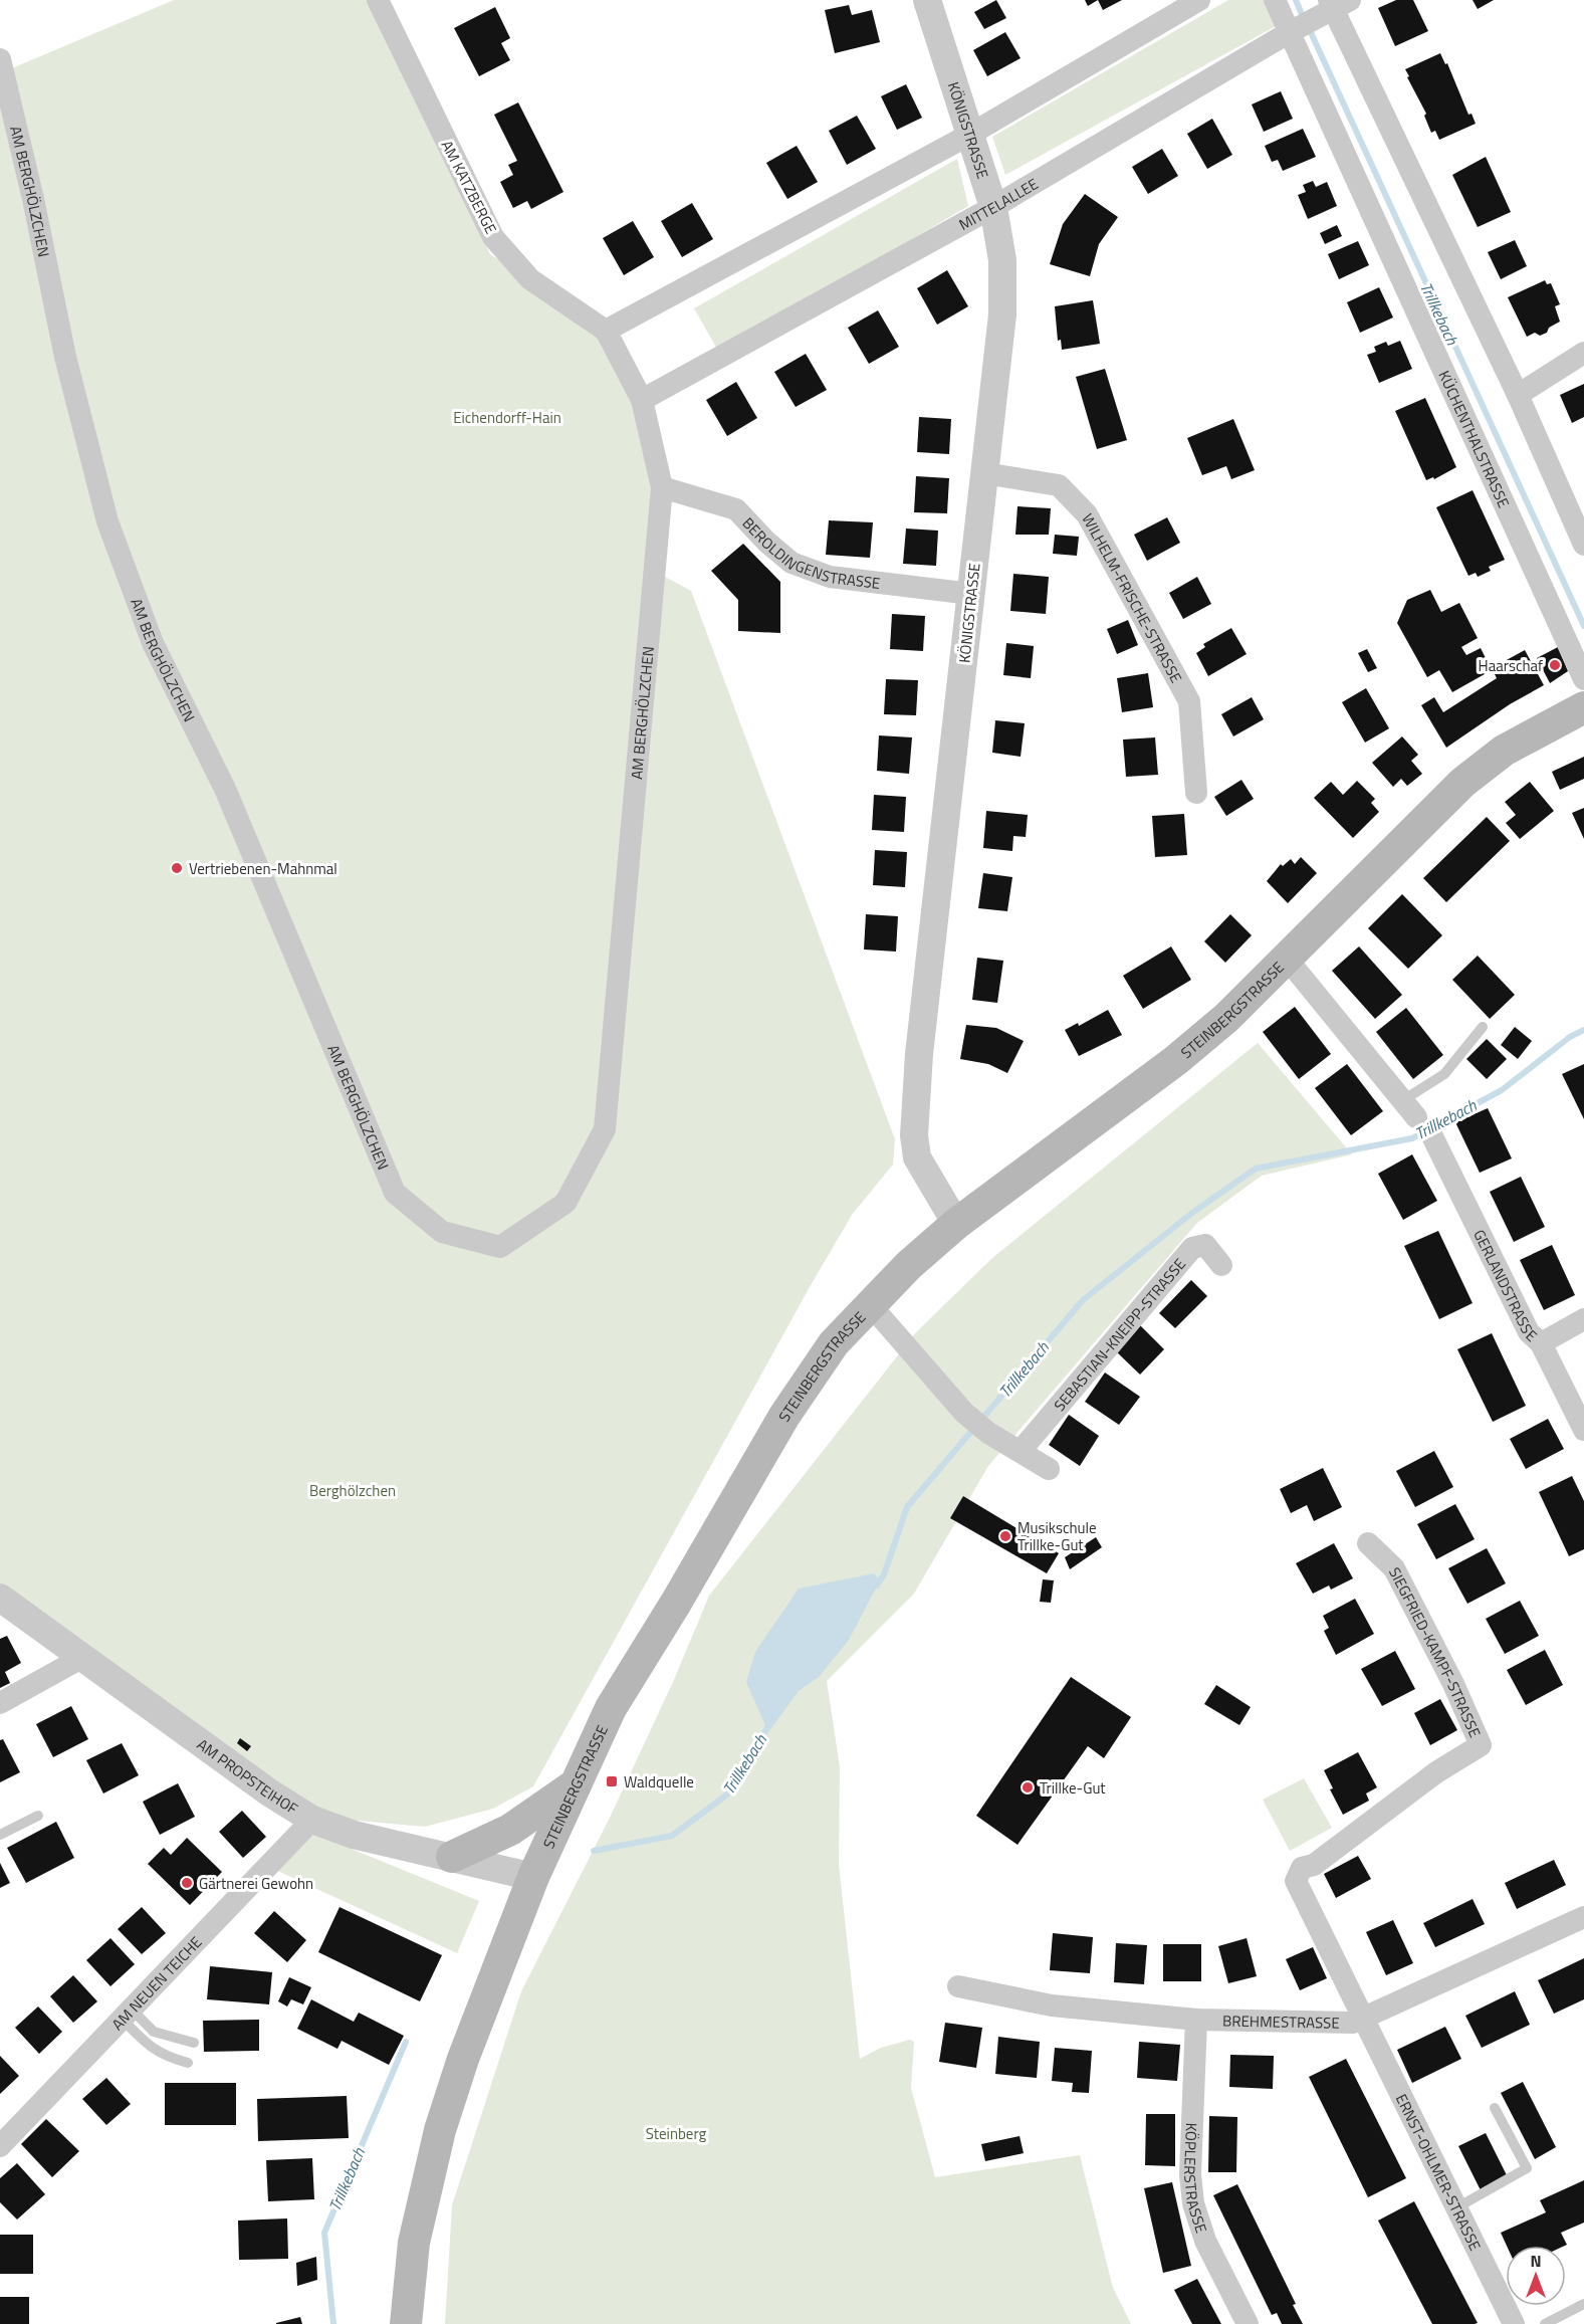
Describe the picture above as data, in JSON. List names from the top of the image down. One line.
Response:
{"streets":{"main road":["STEINBERGSTRASSE"],"street":["KÖNIGSTRASSE","AM KATZBERGE","AM BERGHÖLZCHEN","MITTELALLEE","KÜCHENTHALSTRASSE","BEROLDINGENSTRASSE","WILHELM-FRISCHE-STRASSE","GERLANDSTRASSE","SEBASTIAN-KNEIPP-STRASSE","SIEGFRIED-KAMPF-STRASSE","AM PROPSTEIHOF","AM NEUEN TEICHE","BREHMESTRASSE","ERNST-OHLMER-STRASSE","KÖPLERSTRASSE"]},"crossings":[["KÖNIGSTRASSE","MITTELALLEE"],["KÖNIGSTRASSE","BEROLDINGENSTRASSE"],["KÖNIGSTRASSE","WILHELM-FRISCHE-STRASSE"],["KÖNIGSTRASSE","STEINBERGSTRASSE"],["AM KATZBERGE","AM BERGHÖLZCHEN"],["AM KATZBERGE","MITTELALLEE"],["AM BERGHÖLZCHEN","MITTELALLEE"],["AM BERGHÖLZCHEN","BEROLDINGENSTRASSE"],["MITTELALLEE","KÜCHENTHALSTRASSE"],["STEINBERGSTRASSE","SEBASTIAN-KNEIPP-STRASSE"],["STEINBERGSTRASSE","AM PROPSTEIHOF"],["SIEGFRIED-KAMPF-STRASSE","BREHMESTRASSE"],["SIEGFRIED-KAMPF-STRASSE","ERNST-OHLMER-STRASSE"],["AM PROPSTEIHOF","AM NEUEN TEICHE"],["BREHMESTRASSE","ERNST-OHLMER-STRASSE"],["BREHMESTRASSE","KÖPLERSTRASSE"]],"water":["Trillkebach"],"parks":["Eichendorff-Hain","Berghölzchen","Steinberg"],"places":{"other":["Haarschaf","Vertriebenen-Mahnmal","Musikschule Trillke-Gut","Trillke-Gut","Gärtnerei Gewohn"],"transit":["Waldquelle"]},"north":"top"}
